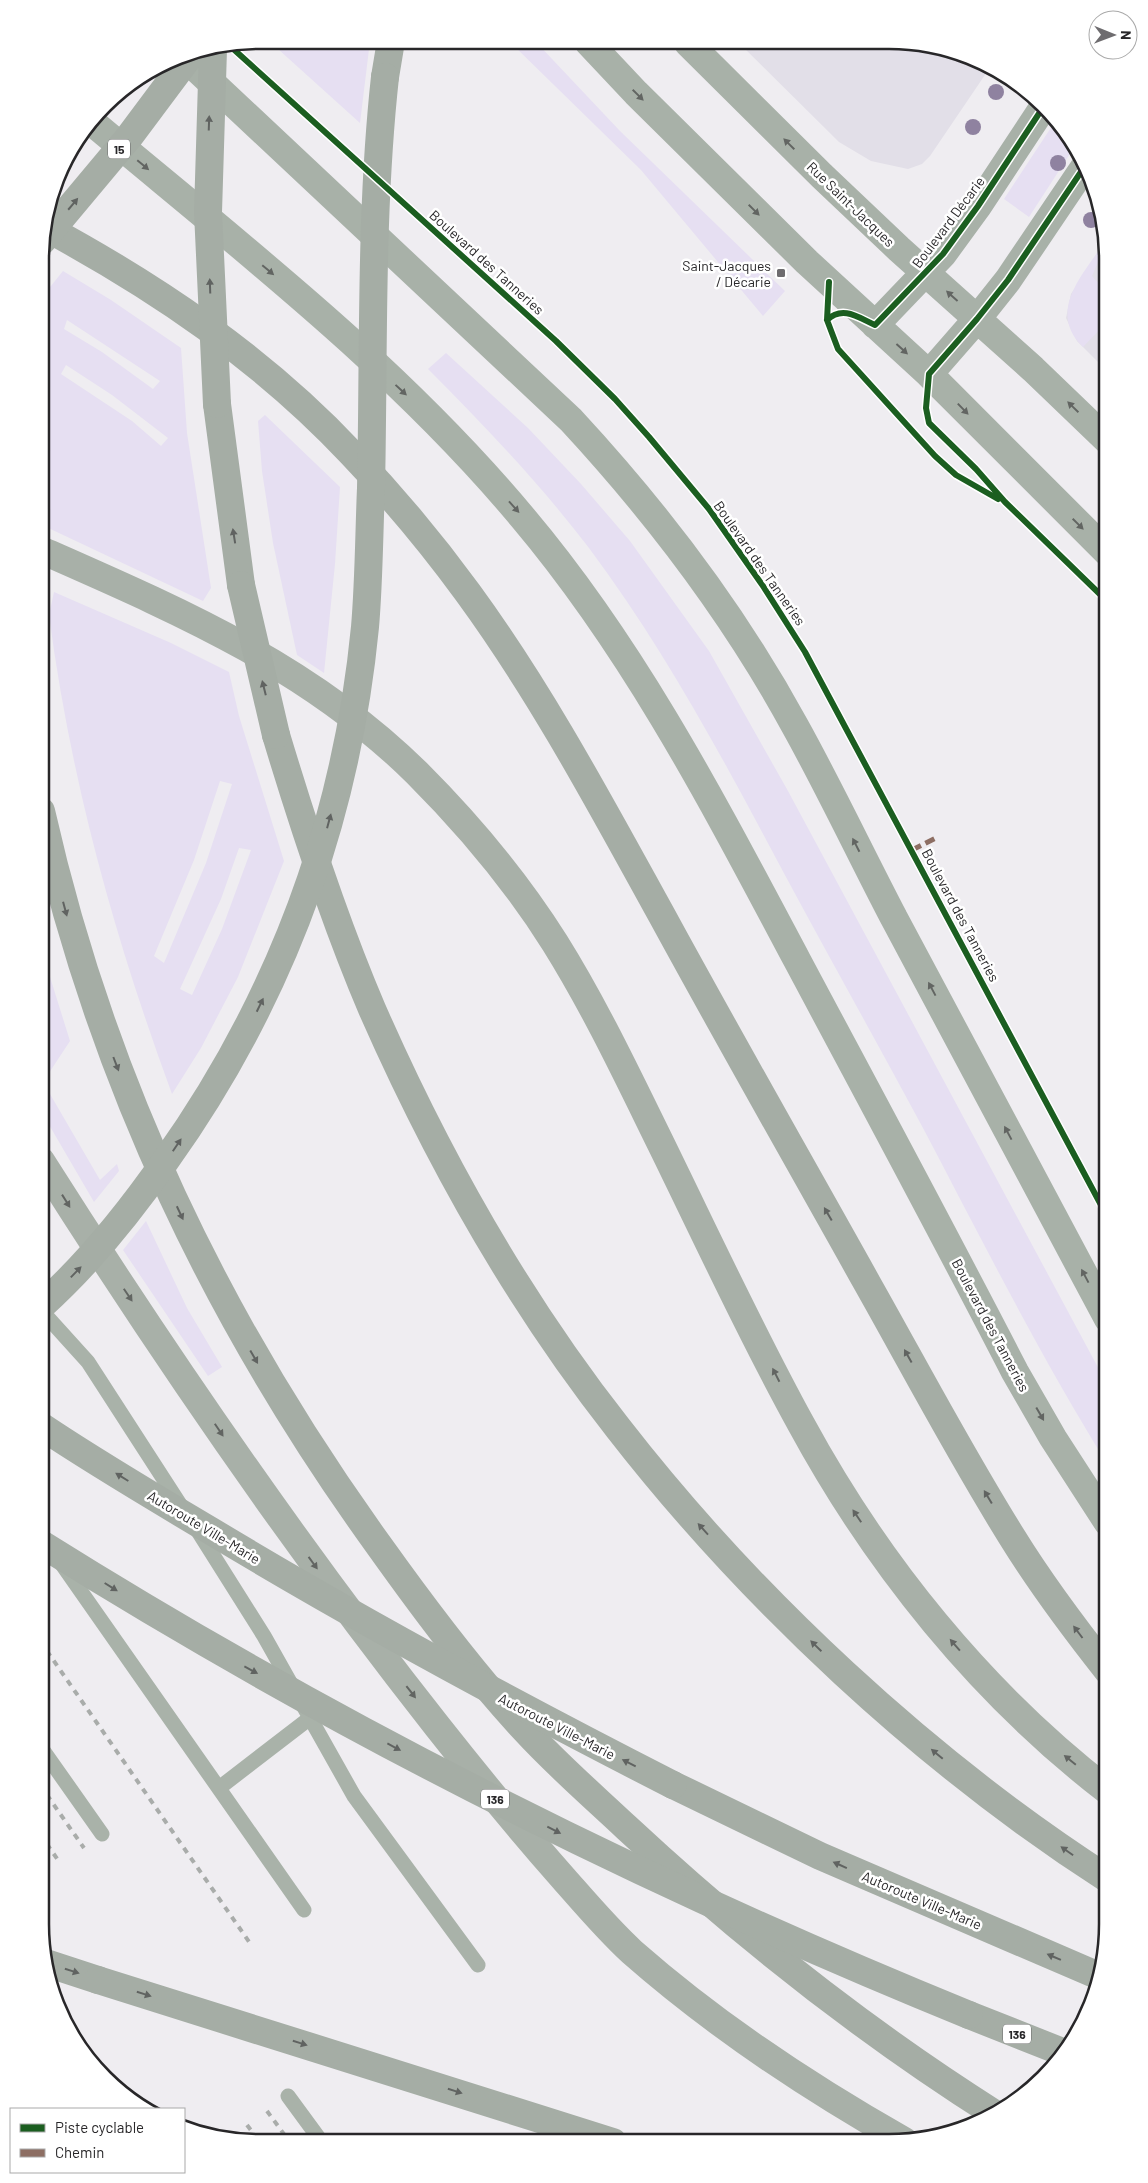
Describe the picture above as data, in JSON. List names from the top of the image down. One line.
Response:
{"streets":{"highway":["15","Autoroute Ville-Marie","136"],"main road":["Rue Saint-Jacques","Boulevard Décarie","Boulevard des Tanneries"]},"crossings":[["Rue Saint-Jacques","Boulevard Décarie"]],"places":{"transit":["Saint-Jacques / Décarie"]},"legend":["Piste cyclable","Chemin"],"north":"right"}
